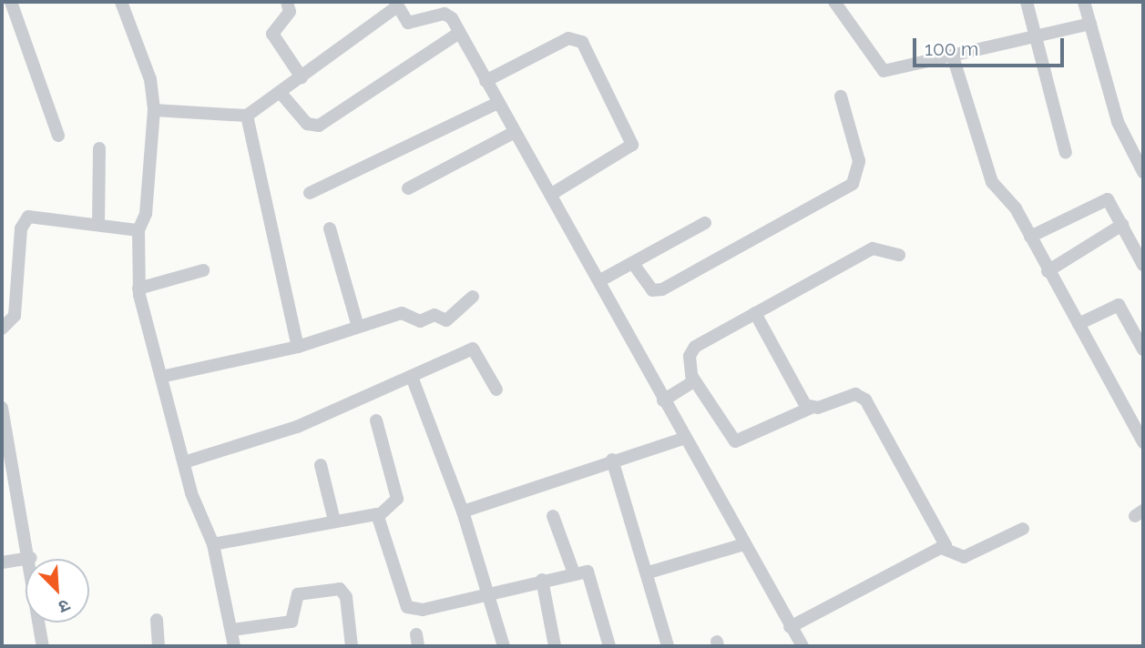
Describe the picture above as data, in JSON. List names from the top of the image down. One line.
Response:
{"scale_bar":"100 m","north":"bottom right"}
